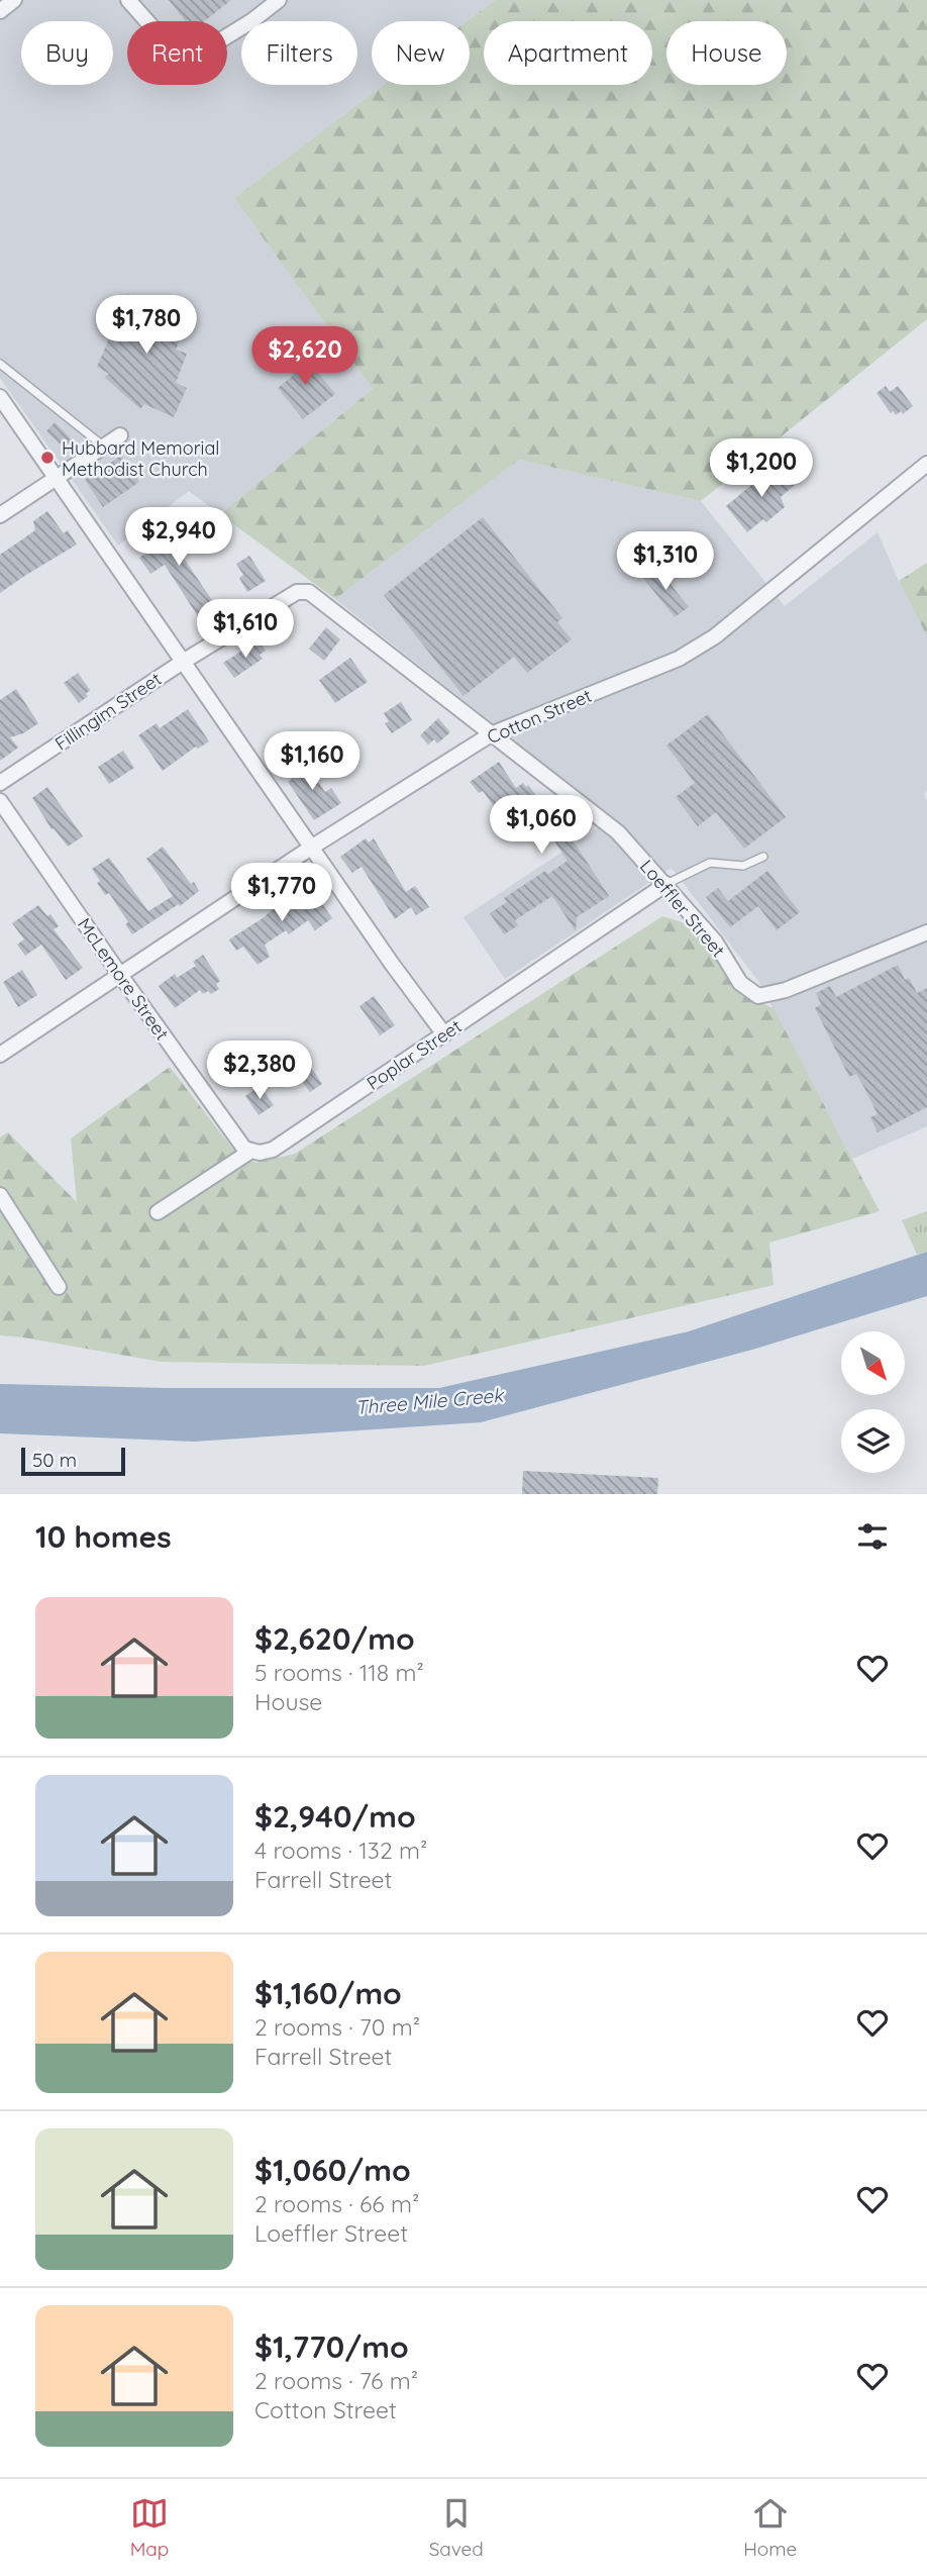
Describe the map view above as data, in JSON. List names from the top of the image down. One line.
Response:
{"streets":{"street":["Fillingim Street","Cotton Street","Loeffler Street","McLemore Street","Poplar Street"]},"crossings":[["Fillingim Street","Loeffler Street"],["Cotton Street","Loeffler Street"],["Cotton Street","McLemore Street"],["Loeffler Street","Poplar Street"],["McLemore Street","Poplar Street"]],"water":["Three Mile Creek"],"places":["Hubbard Memorial Methodist Church"],"scale_bar":"50 m","north":"bottom right","page":{"chip":["Buy","Rent","Filters","New","Apartment","House"],"price":["$1,780","$2,620","$1,200","$2,940","$1,310","$1,610","$1,160","$1,060","$1,770","$2,380"],"scale":"50 m","heading":"10 homes","list":[{"name":"$2,620/mo","note":"5 rooms · 118 m² · House"},{"name":"$2,940/mo","note":"4 rooms · 132 m² · Farrell Street"},{"name":"$1,160/mo","note":"2 rooms · 70 m² · Farrell Street"},{"name":"$1,060/mo","note":"2 rooms · 66 m² · Loeffler Street"},{"name":"$1,770/mo","note":"2 rooms · 76 m² · Cotton Street"}],"tabs":["Map","Saved","Home"]}}
